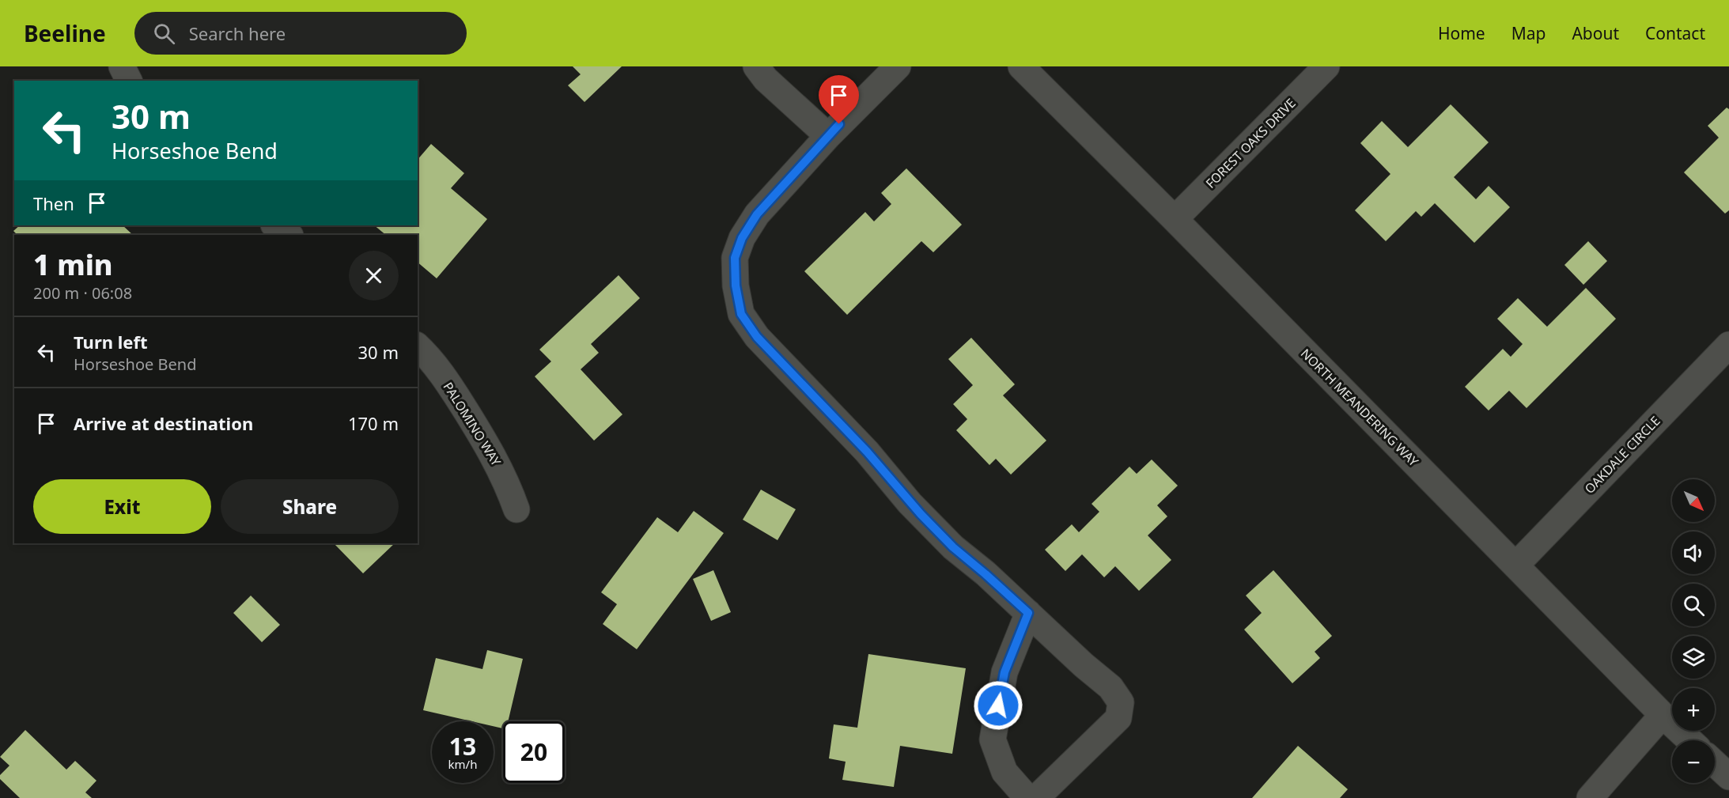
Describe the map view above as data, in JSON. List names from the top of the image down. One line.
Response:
{"streets":{"street":["FOREST OAKS DRIVE","NORTH MEANDERING WAY","PALOMINO WAY","OAKDALE CIRCLE"]},"crossings":[["FOREST OAKS DRIVE","NORTH MEANDERING WAY"],["NORTH MEANDERING WAY","OAKDALE CIRCLE"]],"north":"bottom right","page":{"header":"Beeline","search":"Search here","nav":["Home","Map","About","Contact"],"turn":["30 m","Horseshoe Bend"],"then":"Then","heading":["1 min","200 m · 06:08"],"list":[{"name":"Turn left","note":"Horseshoe Bend","value":"30 m"},{"name":"Arrive at destination","value":"170 m"}],"buttons":["Exit","Share"],"map_buttons":["+","−"],"speed":"13 km/h","limit":"20"}}
